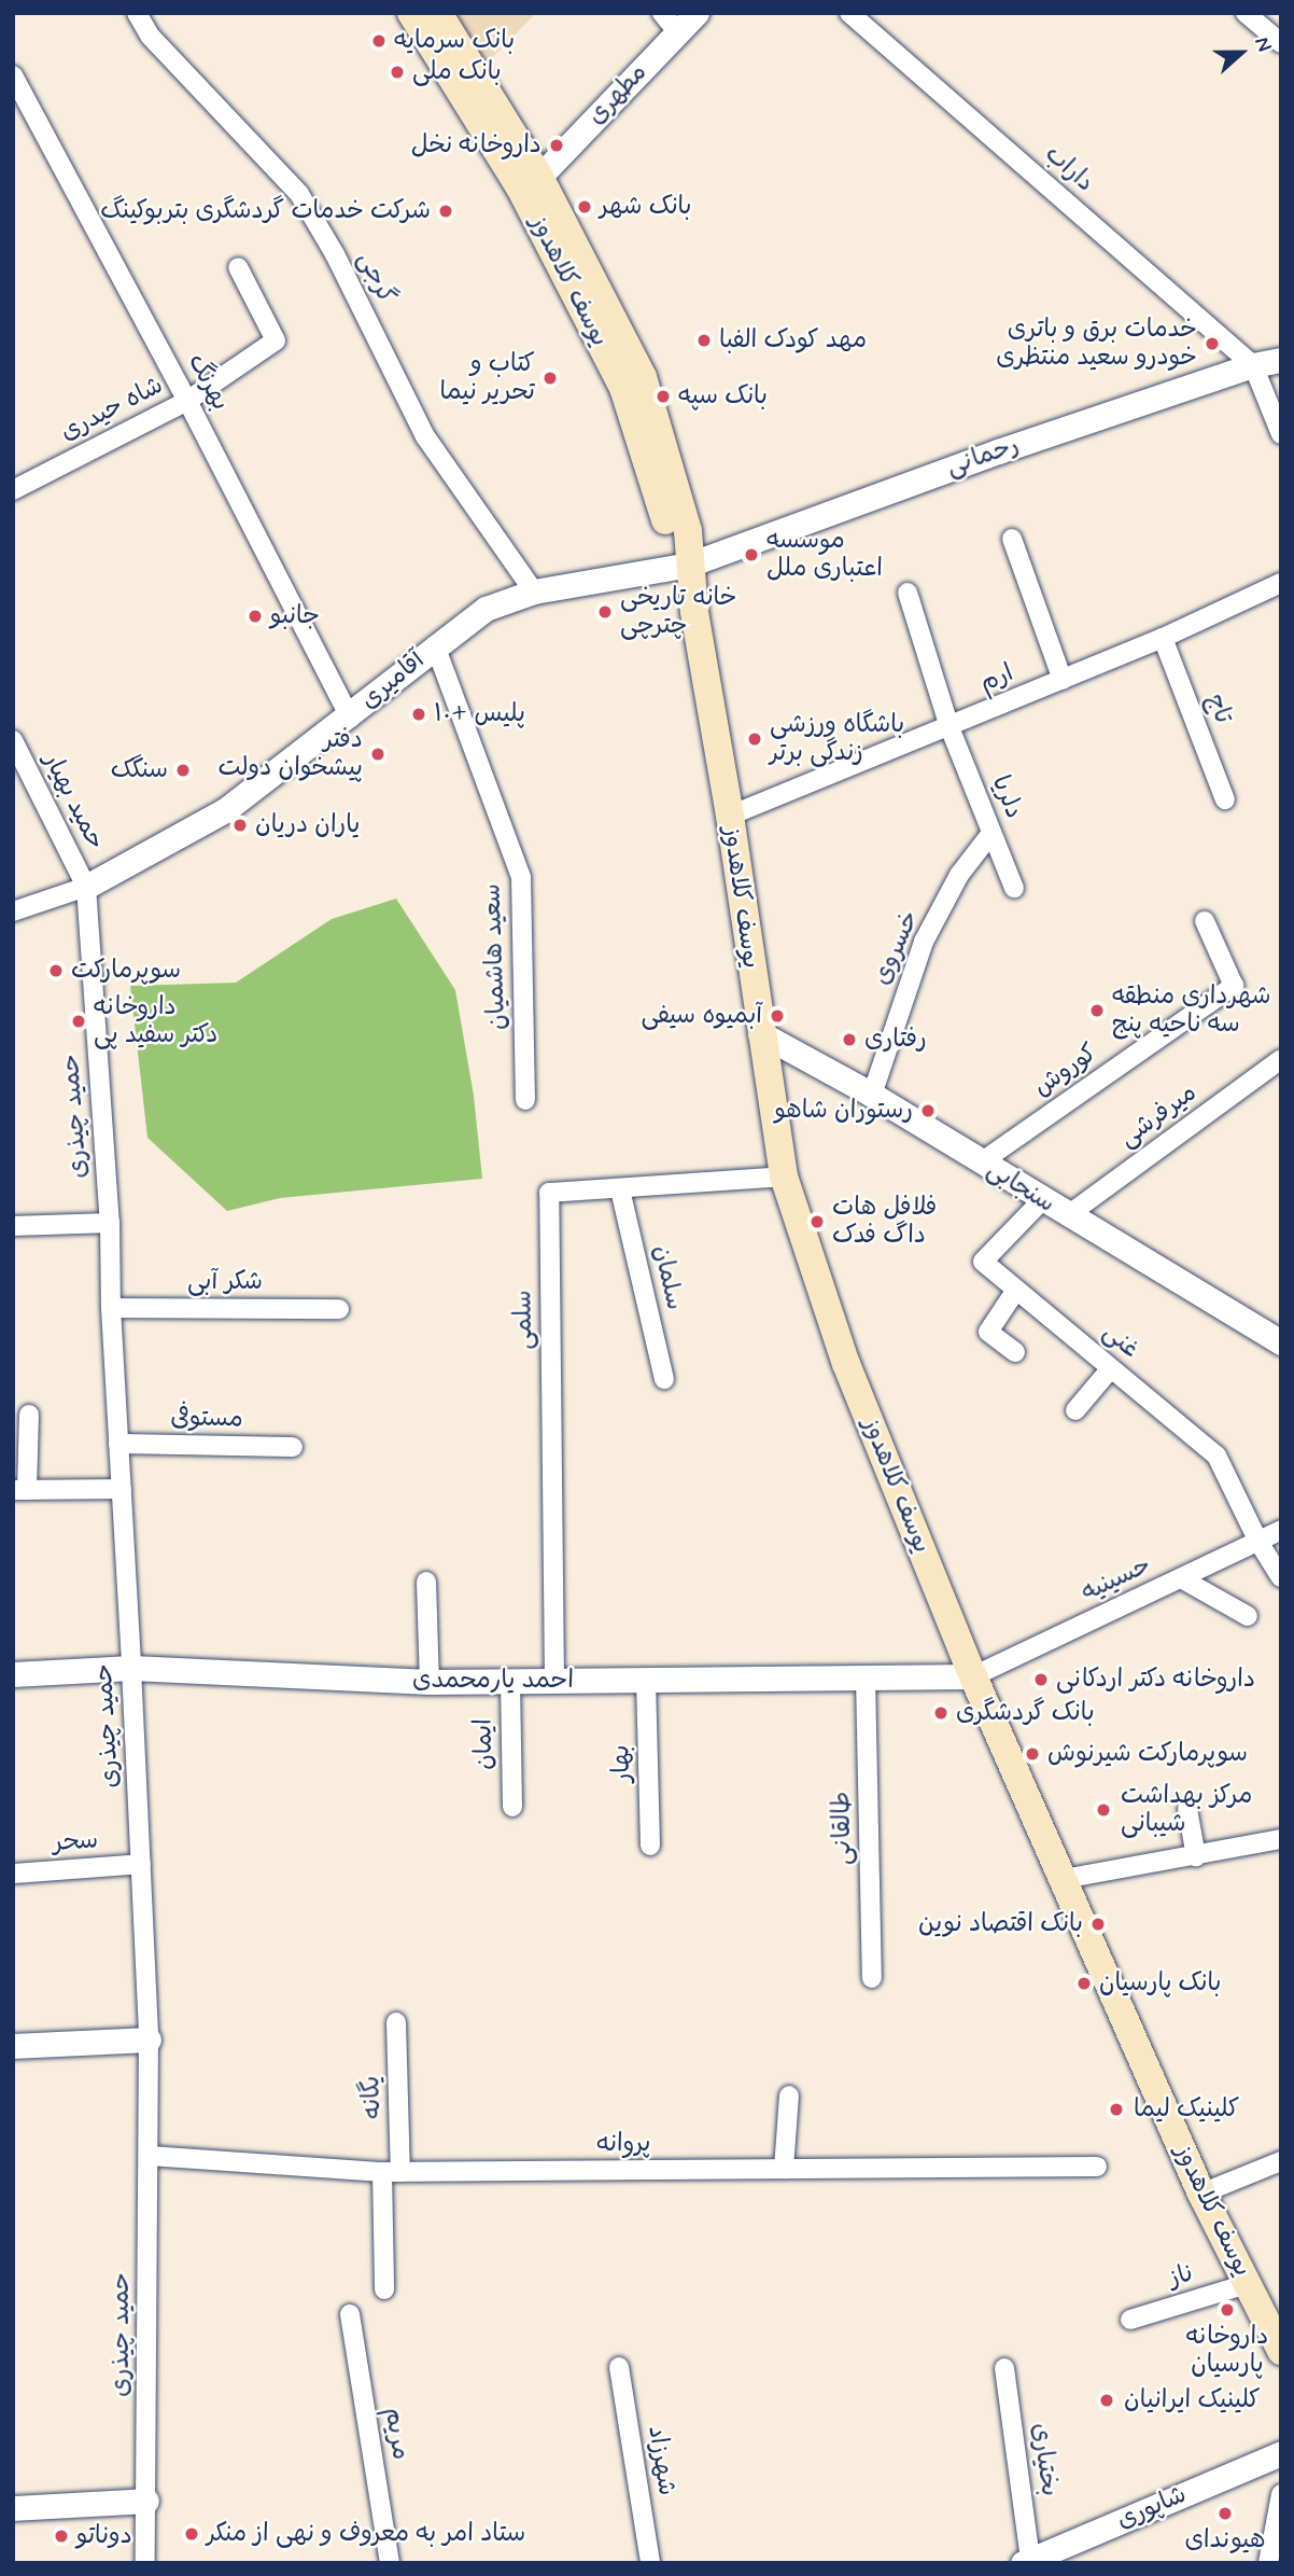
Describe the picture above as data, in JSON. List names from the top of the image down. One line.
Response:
{"streets":{"main road":["یوسف کلاهدوز"],"street":["مطهری","داراب","گرجی","بهرنگ","شاه حیدری","رحمانی","ارم","آقامیری","تاج","دلریا","حمید بهیار","خسروی","سعید هاشمیان","کوروش","حمید چیذری","میرفرشی","سنجابی","سلمان","شکر آبی","سلمی","غنی","مستوفی","حسینیه","احمد یارمحمدی","ایمان","بهار","طالقانی","سحر","یگانه","پروانه","ناز","مریم","بختیاری","شهرزاد","شاپوری"]},"crossings":[["مطهری","یوسف کلاهدوز"],["داراب","رحمانی"],["گرجی","آقامیری"],["یوسف کلاهدوز","رحمانی"],["یوسف کلاهدوز","ارم"],["یوسف کلاهدوز","آقامیری"],["یوسف کلاهدوز","سنجابی"],["یوسف کلاهدوز","سلمی"],["یوسف کلاهدوز","حسینیه"],["یوسف کلاهدوز","احمد یارمحمدی"],["یوسف کلاهدوز","ناز"],["بهرنگ","شاه حیدری"],["بهرنگ","آقامیری"],["رحمانی","آقامیری"],["ارم","تاج"],["ارم","دلریا"],["آقامیری","حمید بهیار"],["آقامیری","سعید هاشمیان"],["آقامیری","حمید چیذری"],["دلریا","خسروی"],["حمید بهیار","حمید چیذری"],["خسروی","سنجابی"],["کوروش","سنجابی"],["حمید چیذری","شکر آبی"],["حمید چیذری","مستوفی"],["حمید چیذری","احمد یارمحمدی"],["حمید چیذری","سحر"],["حمید چیذری","پروانه"],["میرفرشی","سنجابی"],["سنجابی","غنی"],["سلمان","سلمی"],["سلمی","احمد یارمحمدی"],["غنی","حسینیه"],["حسینیه","احمد یارمحمدی"],["احمد یارمحمدی","ایمان"],["احمد یارمحمدی","بهار"],["احمد یارمحمدی","طالقانی"],["یگانه","پروانه"],["بختیاری","شاپوری"]],"places":["بانک سرمایه","بانک ملی","داروخانه نخل","بانک شهر","شرکت خدمات گردشگری بتربوکینگ","مهد کودک الفبا","خدمات برق و باتری خودرو سعید منتظری","کتاب و تحریر نیما","بانک سپه","موسسه اعتباری ملل","خانه تاریخی چترچی","جانبو","پلیس +۱۰","باشگاه ورزشی زندگی برتر","دفتر پیشخوان دولت","سنگک","یاران دریان","سوپرمارکت","شهرداری منطقه سه ناحیه پنج","آبمیوه سیفی","داروخانه دکتر سفید پی","رفتاری","رستوران شاهو","فلافل هات داگ فدک","داروخانه دکتر اردکانی","بانک گردشگری","سوپرمارکت شیرنوش","مرکز بهداشت شیبانی","بانک اقتصاد نوین","بانک پارسیان","کلینیک لیما","داروخانه پارسیان","کلینیک ایرانیان","هیوندای","ستاد امر به معروف و نهی از منکر","دوناتو"],"north":"right"}
